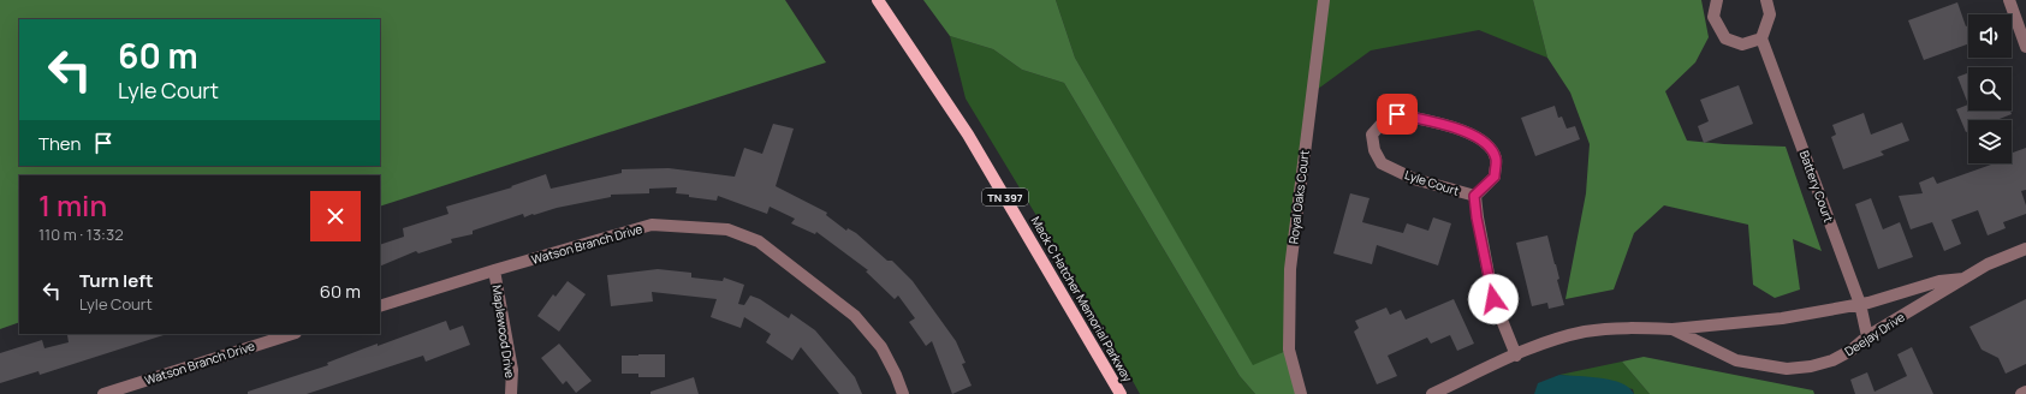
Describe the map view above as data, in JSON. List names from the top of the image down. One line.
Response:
{"streets":{"main road":["TN 397","Mack C Hatcher Memorial Parkway"],"street":["Lyle Court","Battery Court","Royal Oaks Court","Watson Branch Drive","Maplewood Drive","Deejay Drive"]},"crossings":[["Lyle Court","Deejay Drive"],["Battery Court","Deejay Drive"],["Watson Branch Drive","Maplewood Drive"]],"page":{"turn":["60 m","Lyle Court"],"then":"Then","heading":["1 min","110 m · 13:32"],"list":[{"name":"Turn left","note":"Lyle Court","value":"60 m"}]}}
